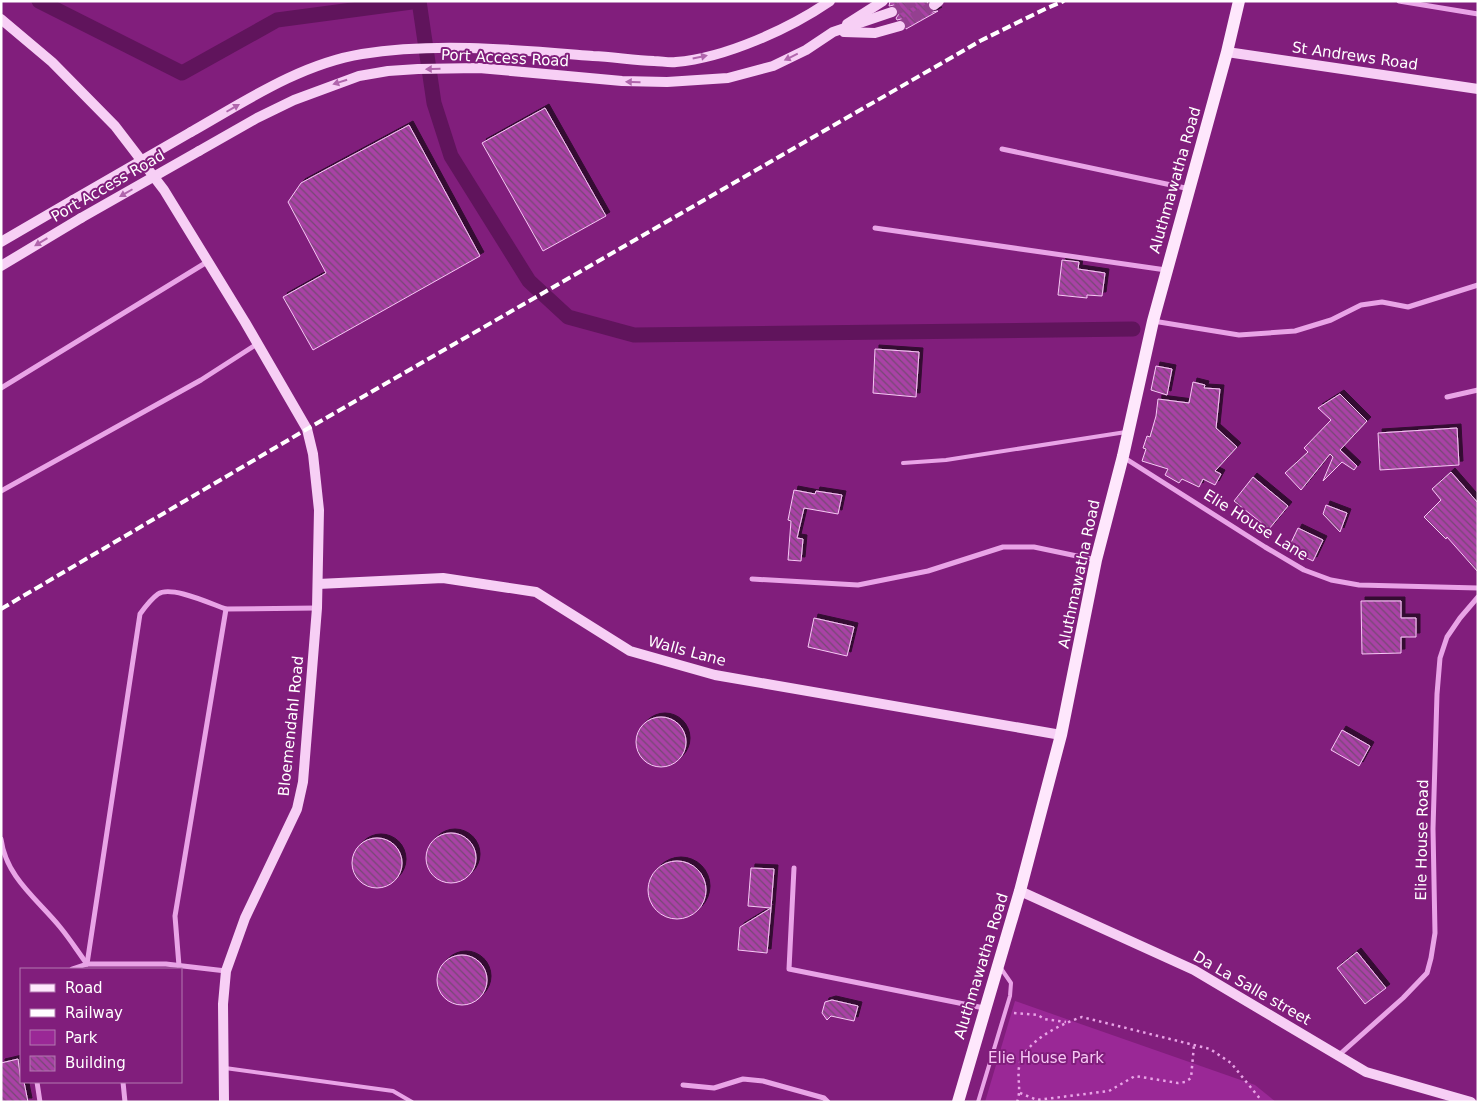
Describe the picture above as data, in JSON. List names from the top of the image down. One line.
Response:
{"streets":{"main road":["St Andrews Road","Port Access Road","Aluthmawatha Road","Walls Lane","Bloemendahl Road","Da La Salle street"],"street":["Elie House Lane","Elie House Road"]},"crossings":[["St Andrews Road","Aluthmawatha Road"],["Aluthmawatha Road","Elie House Lane"],["Aluthmawatha Road","Walls Lane"],["Aluthmawatha Road","Da La Salle street"],["Walls Lane","Bloemendahl Road"],["Elie House Road","Da La Salle street"]],"parks":["Elie House Park"],"legend":["Road","Railway","Park","Building"]}
